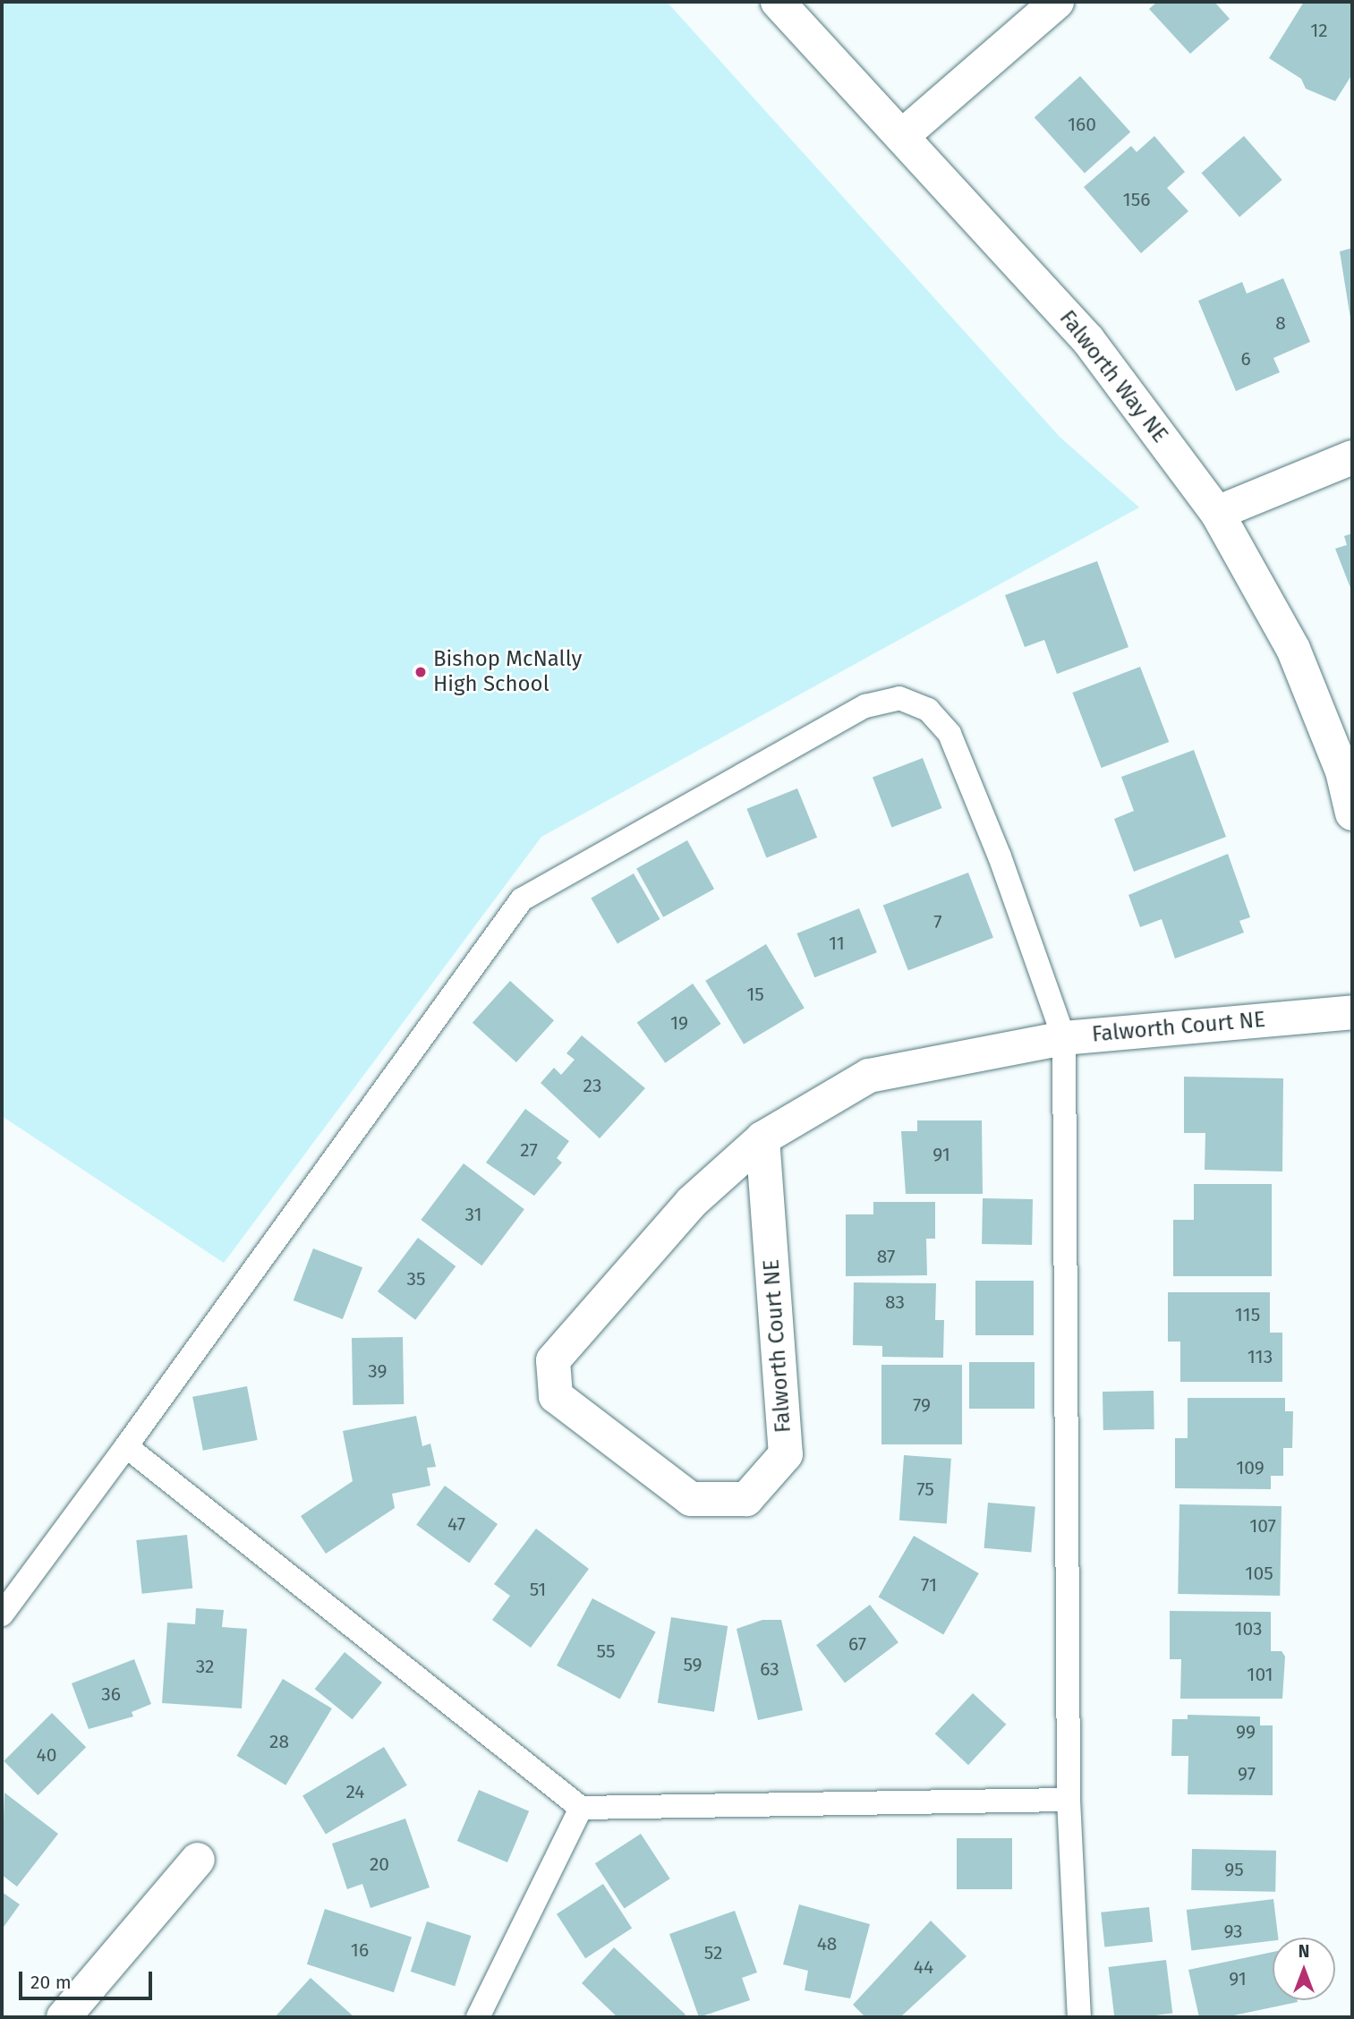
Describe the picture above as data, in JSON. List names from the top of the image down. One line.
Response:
{"streets":{"street":["Falworth Way NE","Falworth Court NE"]},"places":["Bishop McNally High School"],"house_numbers":["12","160","156","8","6","7","11","15","19","23","27","91","31","87","35","83","115","113","39","79","109","75","47","107","105","71","51","103","67","55","59","32","63","101","36","99","28","40","97","24","20","95","93","48","16","52","44","91"],"scale_bar":"20 m","north":"top"}
